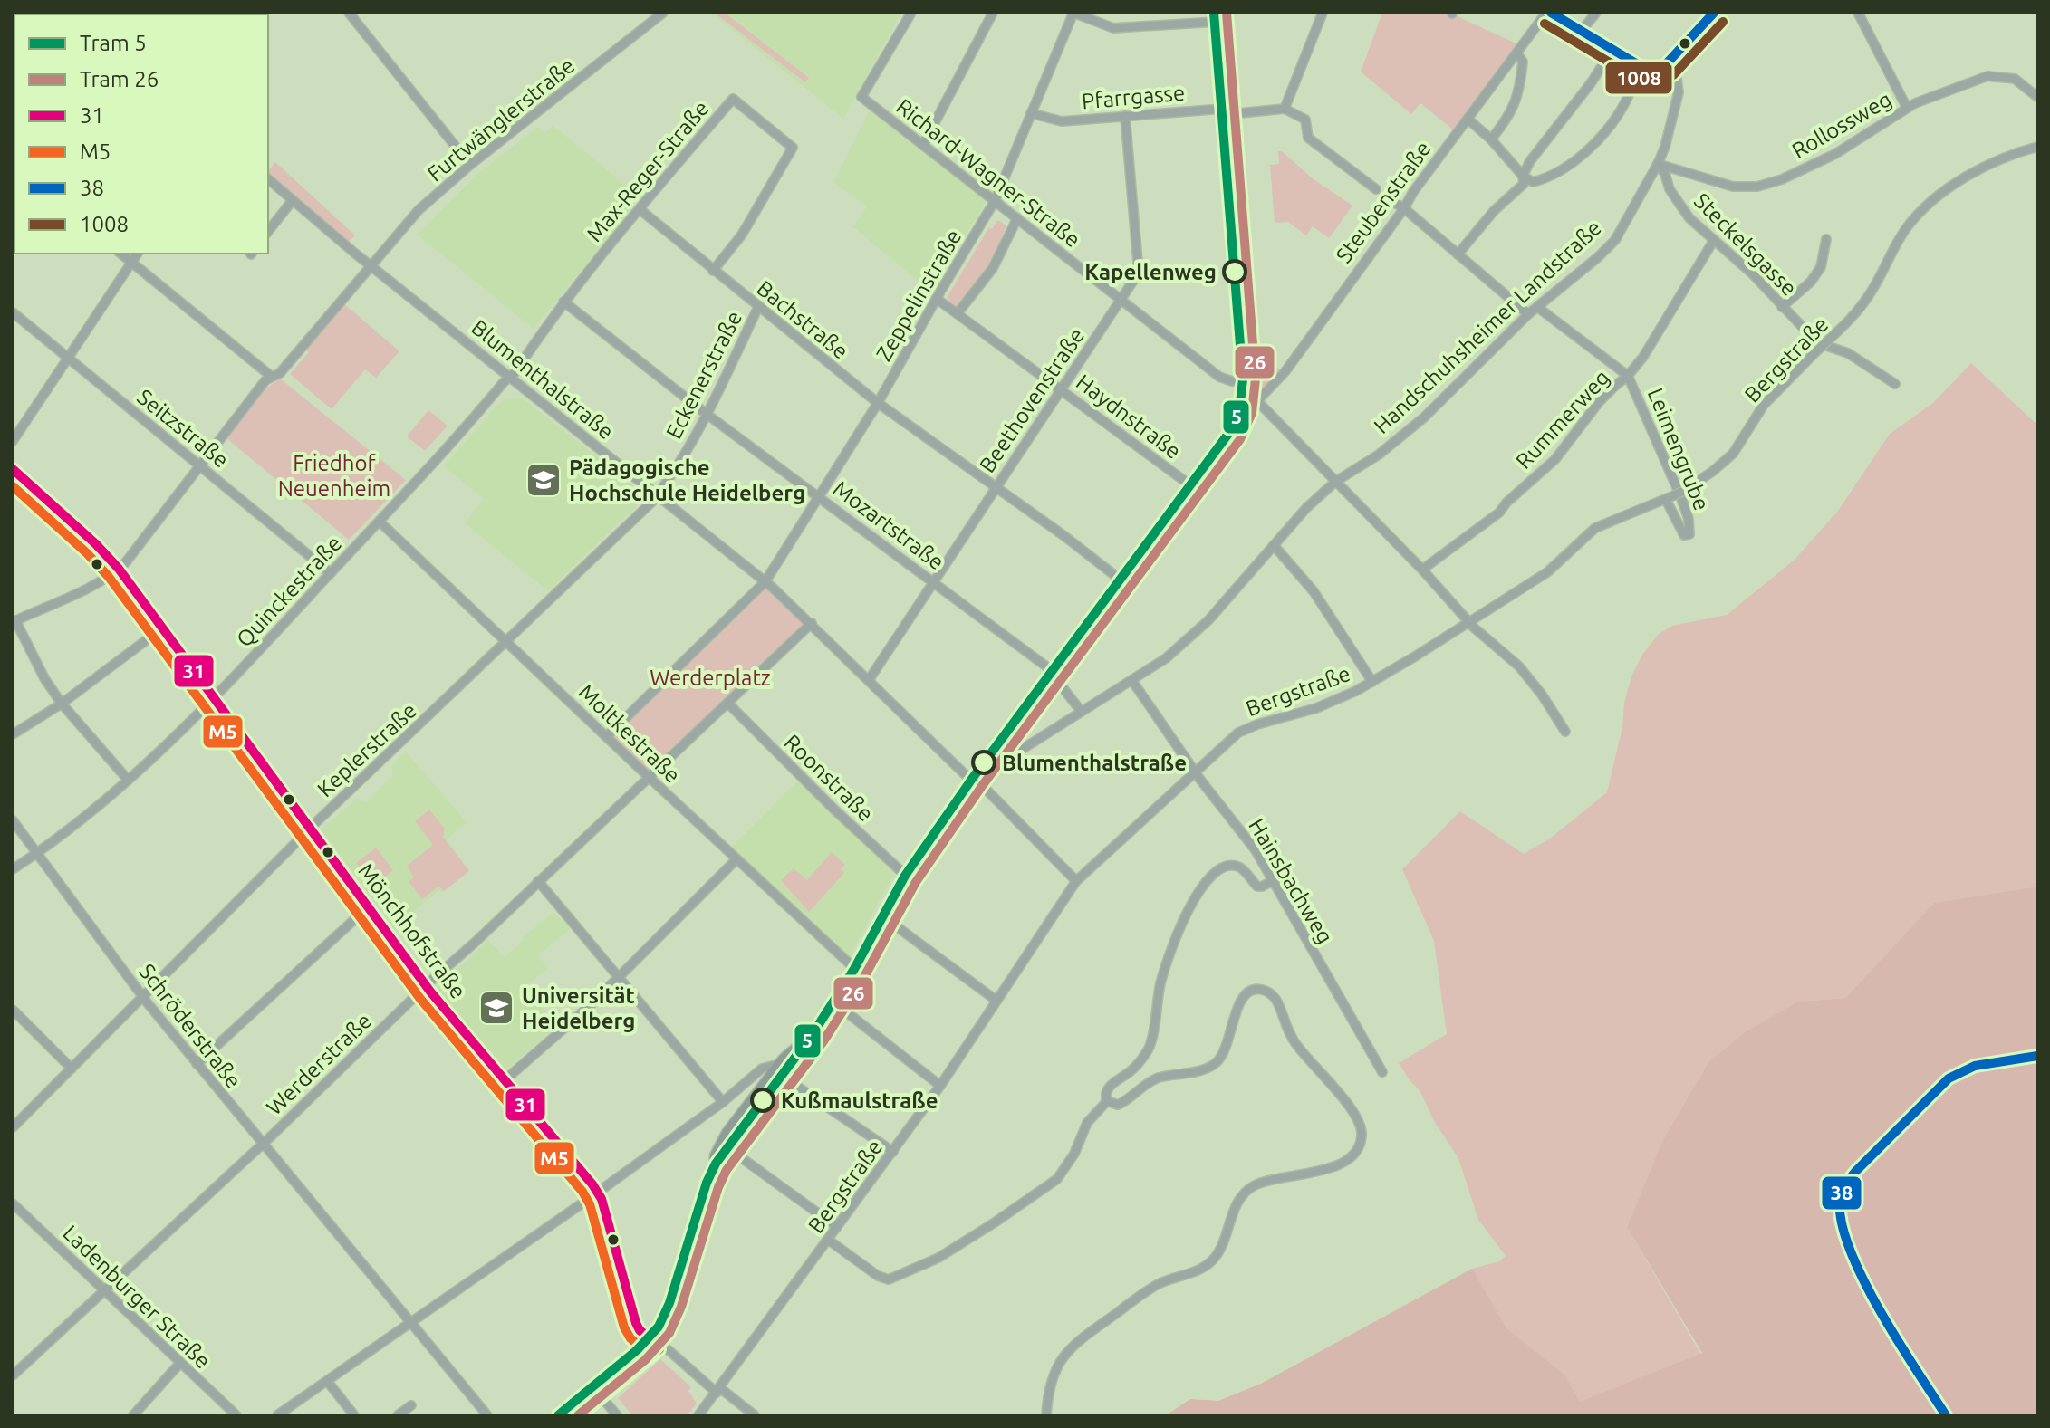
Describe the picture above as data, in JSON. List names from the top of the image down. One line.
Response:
{"streets":{"main road":["Handschuhsheimer Landstraße","Mönchhofstraße"],"street":["Pfarrgasse","Furtwänglerstraße","Rollossweg","Max-Reger-Straße","Richard-Wagner-Straße","Steubenstraße","Steckelsgasse","Zeppelinstraße","Bachstraße","Bergstraße","Eckenerstraße","Blumenthalstraße","Beethovenstraße","Haydnstraße","Rummerweg","Seitzstraße","Leimengrube","Mozartstraße","Quinckestraße","Moltkestraße","Keplerstraße","Roonstraße","Hainsbachweg","Schröderstraße","Werderstraße","Ladenburger Straße"]},"crossings":[["Pfarrgasse","Zeppelinstraße"],["Pfarrgasse","Beethovenstraße"],["Furtwänglerstraße","Blumenthalstraße"],["Furtwänglerstraße","Seitzstraße"],["Furtwänglerstraße","Mönchhofstraße"],["Rollossweg","Steckelsgasse"],["Rollossweg","Handschuhsheimer Landstraße"],["Max-Reger-Straße","Bachstraße"],["Max-Reger-Straße","Blumenthalstraße"],["Max-Reger-Straße","Mozartstraße"],["Max-Reger-Straße","Quinckestraße"],["Richard-Wagner-Straße","Zeppelinstraße"],["Richard-Wagner-Straße","Beethovenstraße"],["Steckelsgasse","Handschuhsheimer Landstraße"],["Steckelsgasse","Rummerweg"],["Zeppelinstraße","Bachstraße"],["Zeppelinstraße","Blumenthalstraße"],["Zeppelinstraße","Haydnstraße"],["Zeppelinstraße","Mozartstraße"],["Bachstraße","Eckenerstraße"],["Bachstraße","Beethovenstraße"],["Handschuhsheimer Landstraße","Blumenthalstraße"],["Handschuhsheimer Landstraße","Moltkestraße"],["Handschuhsheimer Landstraße","Roonstraße"],["Handschuhsheimer Landstraße","Hainsbachweg"],["Handschuhsheimer Landstraße","Mönchhofstraße"],["Bergstraße","Blumenthalstraße"],["Bergstraße","Leimengrube"],["Bergstraße","Hainsbachweg"],["Eckenerstraße","Blumenthalstraße"],["Eckenerstraße","Mozartstraße"],["Eckenerstraße","Keplerstraße"],["Blumenthalstraße","Beethovenstraße"],["Blumenthalstraße","Quinckestraße"],["Blumenthalstraße","Keplerstraße"],["Beethovenstraße","Haydnstraße"],["Beethovenstraße","Mozartstraße"],["Rummerweg","Leimengrube"],["Seitzstraße","Quinckestraße"],["Quinckestraße","Moltkestraße"],["Quinckestraße","Mönchhofstraße"],["Quinckestraße","Schröderstraße"],["Moltkestraße","Keplerstraße"],["Moltkestraße","Werderstraße"],["Keplerstraße","Mönchhofstraße"],["Keplerstraße","Schröderstraße"],["Mönchhofstraße","Werderstraße"],["Schröderstraße","Werderstraße"],["Werderstraße","Ladenburger Straße"]],"parks":["Friedhof Neuenheim","Werderplatz"],"places":{"other":["Kapellenweg","Blumenthalstraße","Kußmaulstraße"],"school or university":["Pädagogische Hochschule Heidelberg","Universität Heidelberg"]},"lines":["tram line 5","tram line 26","transit line 38","transit line 1008","transit line 31","transit line M5"],"legend":["Tram 5","Tram 26","31","M5","38","1008"]}
